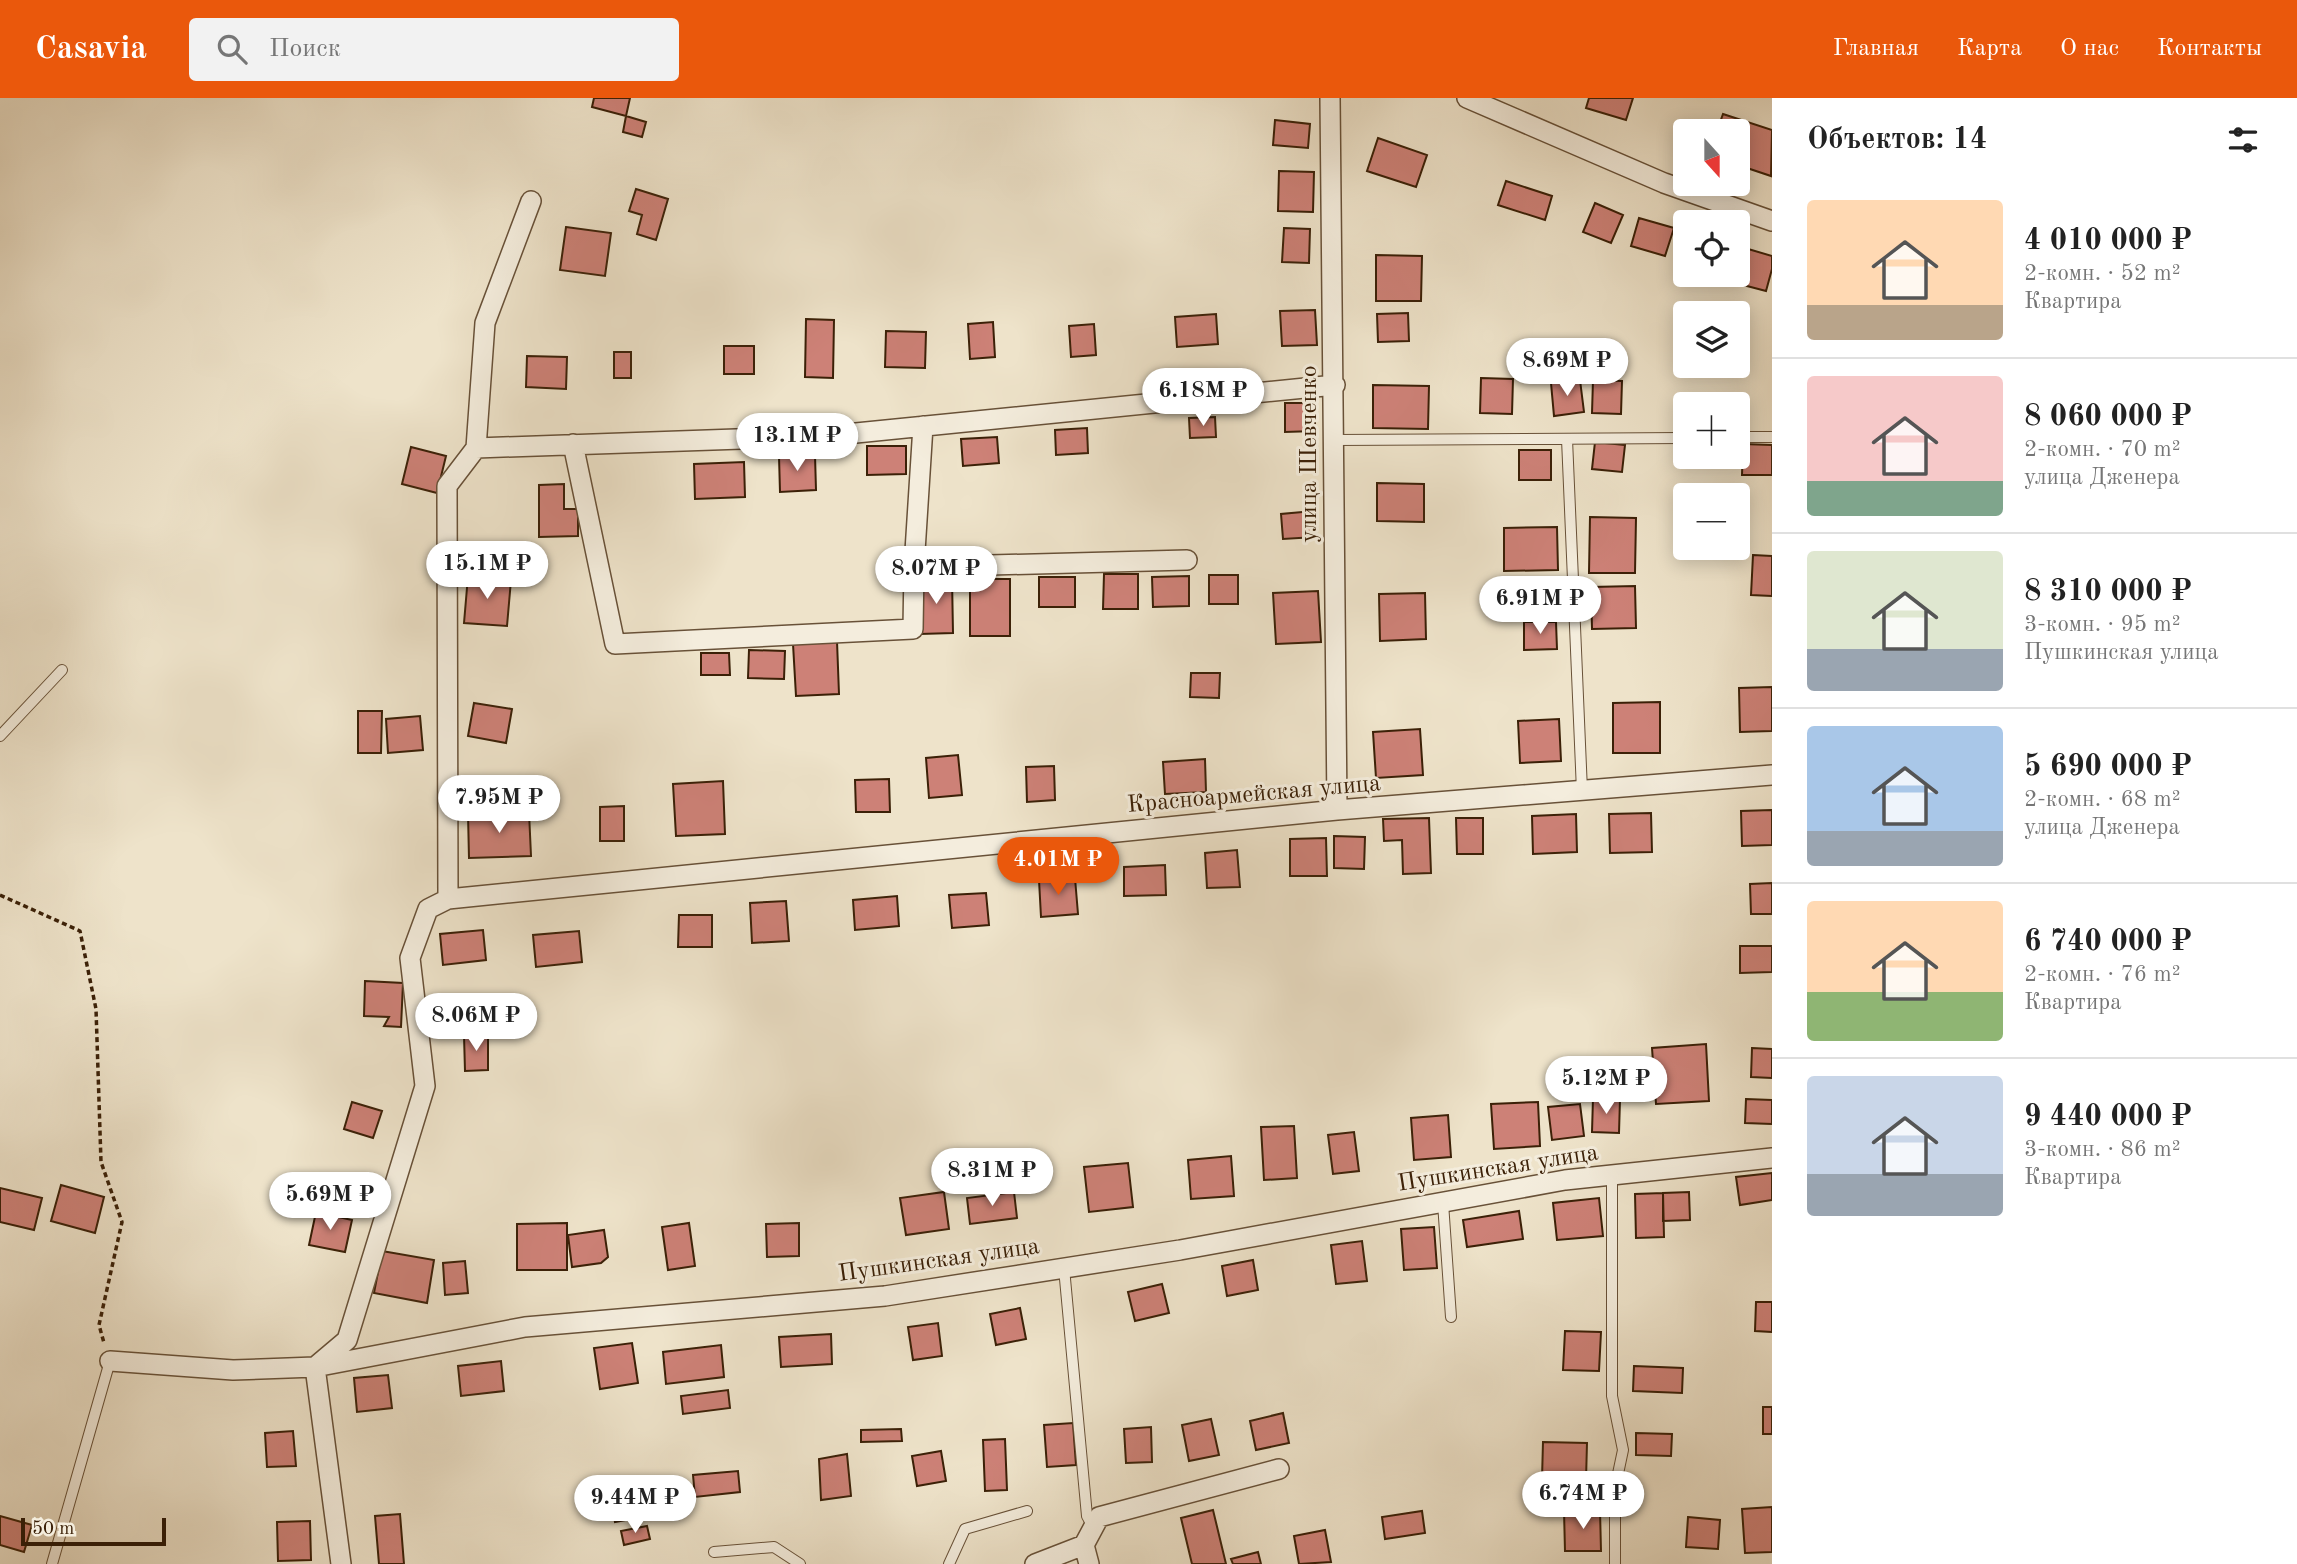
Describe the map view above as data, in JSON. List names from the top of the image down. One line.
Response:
{"streets":{"street":["улица Шевченко","Красноармейская улица","Пушкинская улица"]},"crossings":[["улица Шевченко","Красноармейская улица"]],"scale_bar":"50 m","north":"bottom","page":{"header":"Casavia","search":"Поиск","nav":["Главная","Карта","О нас","Контакты"],"heading":"Объектов: 14","map_buttons":["+","−"],"list":[{"name":"4 010 000 ₽","note":"2-комн. · 52 m² · Квартира"},{"name":"8 060 000 ₽","note":"2-комн. · 70 m² · улица Дженера"},{"name":"8 310 000 ₽","note":"3-комн. · 95 m² · Пушкинская улица"},{"name":"5 690 000 ₽","note":"2-комн. · 68 m² · улица Дженера"},{"name":"6 740 000 ₽","note":"2-комн. · 76 m² · Квартира"},{"name":"9 440 000 ₽","note":"3-комн. · 86 m² · Квартира"}],"price":["8.69M ₽","6.18M ₽","13.1M ₽","15.1M ₽","8.07M ₽","6.91M ₽","7.95M ₽","4.01M ₽","8.06M ₽","5.12M ₽","8.31M ₽","5.69M ₽","6.74M ₽","9.44M ₽"],"scale":"50 m"}}
